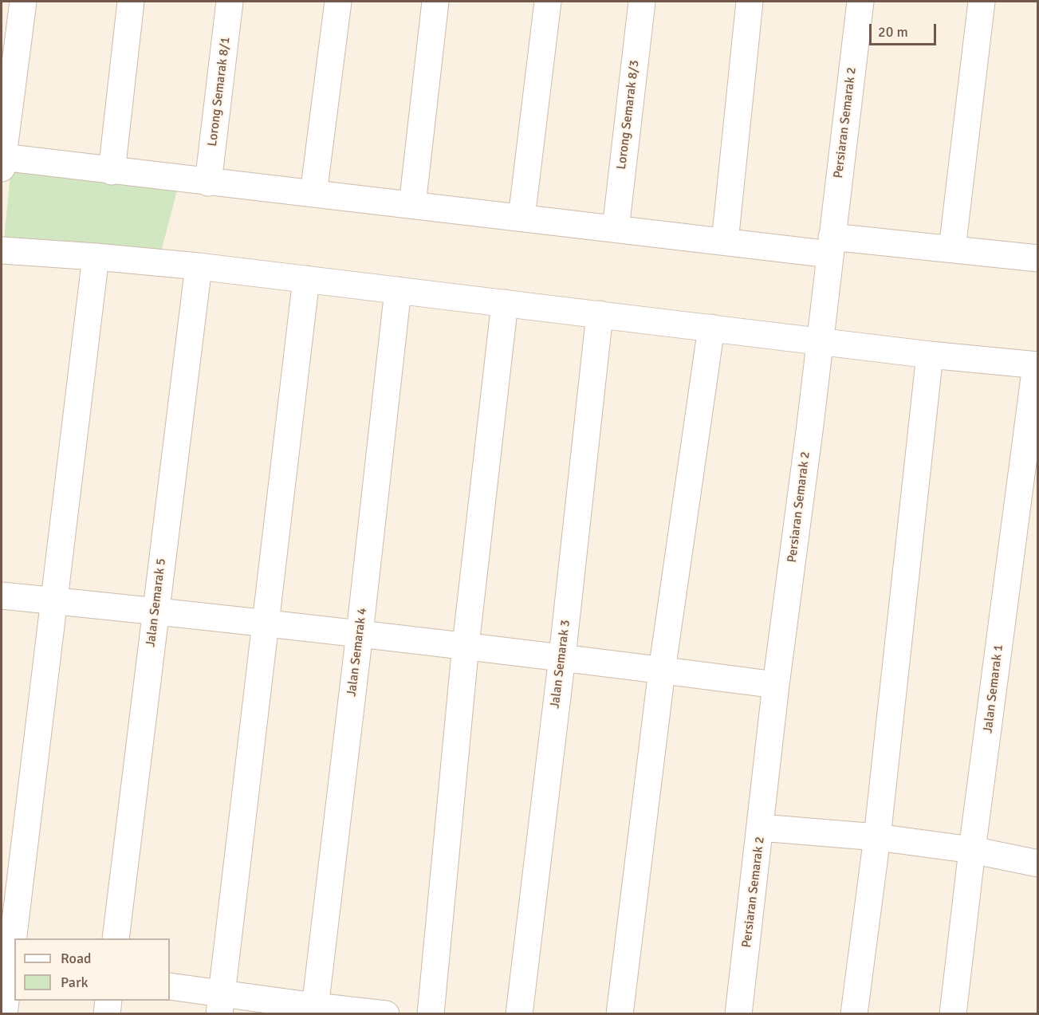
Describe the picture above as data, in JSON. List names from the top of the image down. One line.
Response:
{"streets":{"street":["Lorong Semarak 8/1","Lorong Semarak 8/3","Persiaran Semarak 2","Jalan Semarak 5","Jalan Semarak 4","Jalan Semarak 3","Jalan Semarak 1"]},"legend":["Road","Park"],"scale_bar":"20 m"}
